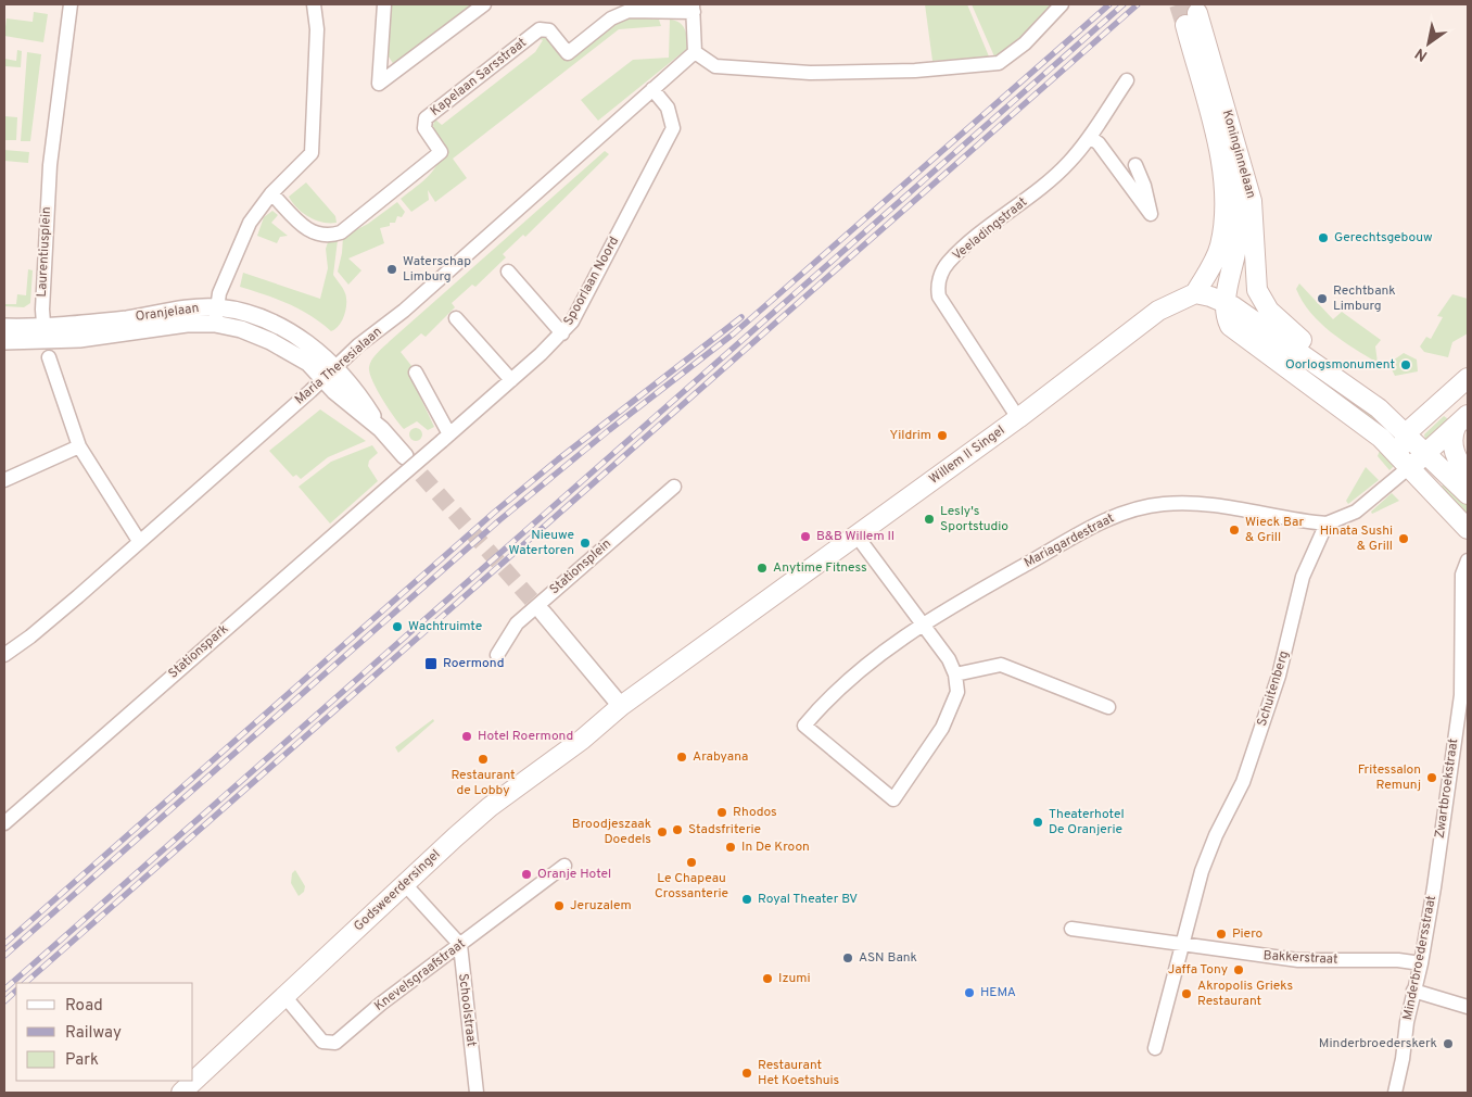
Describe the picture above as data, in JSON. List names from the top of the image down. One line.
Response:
{"streets":{"main road":["Koninginnelaan","Willem II Singel","Godsweerdersingel"],"street":["Kapelaan Sarsstraat","Veeladingstraat","Laurentiusplein","Spoorlaan Noord","Oranjelaan","Maria Theresialaan","Mariagardestraat","Stationsplein","Stationspark","Schuitenberg","Zwartbroekstraat","Bakkerstraat","Minderbroedersstraat","Knevelsgraafstraat","Schoolstraat"]},"crossings":[["Koninginnelaan","Willem II Singel"],["Veeladingstraat","Willem II Singel"],["Laurentiusplein","Oranjelaan"],["Spoorlaan Noord","Maria Theresialaan"],["Spoorlaan Noord","Stationspark"],["Oranjelaan","Maria Theresialaan"],["Willem II Singel","Stationsplein"],["Willem II Singel","Godsweerdersingel"],["Mariagardestraat","Schuitenberg"],["Stationsplein","Godsweerdersingel"],["Schuitenberg","Bakkerstraat"],["Zwartbroekstraat","Minderbroedersstraat"],["Godsweerdersingel","Knevelsgraafstraat"],["Bakkerstraat","Minderbroedersstraat"],["Knevelsgraafstraat","Schoolstraat"]],"places":{"other":["Gerechtsgebouw","Waterschap Limburg","Rechtbank Limburg","Oorlogsmonument","Yildrim","Lesly's Sportstudio","Wieck Bar & Grill","B&B Willem II","Hinata Sushi & Grill","Nieuwe Watertoren","Anytime Fitness","Wachtruimte","Hotel Roermond","Arabyana","Restaurant de Lobby","Fritessalon Remunj","Rhodos","Theaterhotel De Oranjerie","Stadsfriterie","Broodjeszaak Doedels","In De Kroon","Le Chapeau Crossanterie","Oranje Hotel","Royal Theater BV","Jeruzalem","Piero","ASN Bank","Jaffa Tony","Izumi","HEMA","Akropolis Grieks Restaurant","Minderbroederskerk","Restaurant Het Koetshuis"],"transit":["Roermond"]},"legend":["Road","Railway","Park"],"north":"bottom left"}
